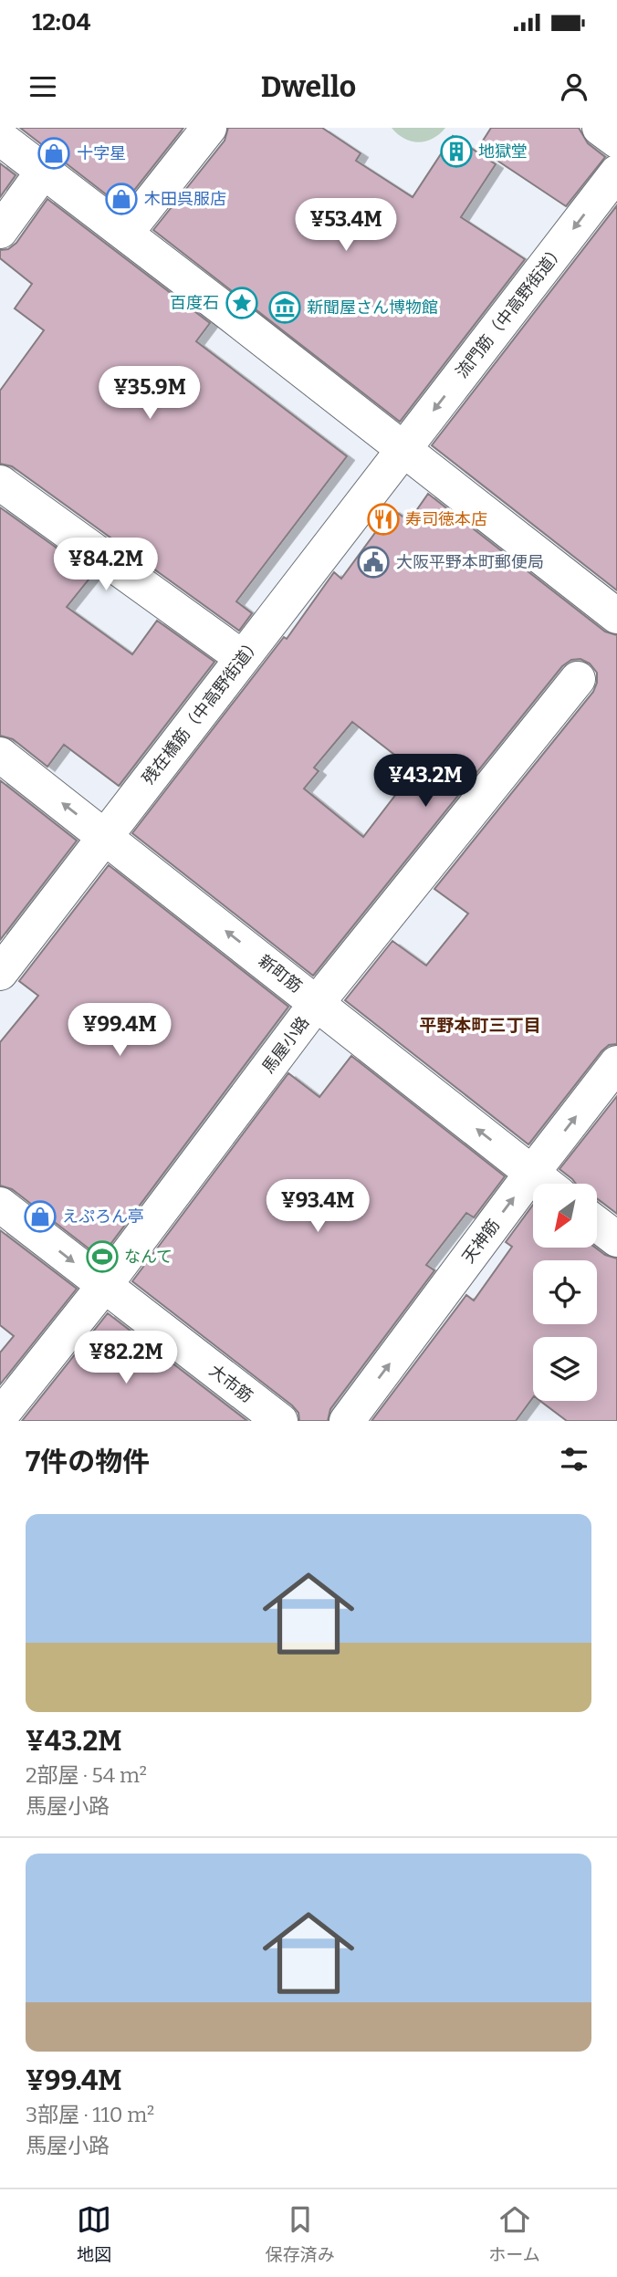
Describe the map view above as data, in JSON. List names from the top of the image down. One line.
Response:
{"streets":{"street":["流門筋（中高野街道）","残在橋筋（中高野街道）","新町筋","馬屋小路","天神筋","大市筋"]},"crossings":[["流門筋（中高野街道）","残在橋筋（中高野街道）"],["残在橋筋（中高野街道）","新町筋"],["新町筋","馬屋小路"],["新町筋","天神筋"],["馬屋小路","大市筋"]],"one_way":["流門筋（中高野街道）","新町筋","天神筋","大市筋"],"districts":["平野本町三丁目"],"places":{"building":["地獄堂"],"shop":["十字星","木田呉服店","えぷろん亭"],"place":["百度石"],"museum":["新聞屋さん博物館"],"restaurant":["寿司徳本店"],"public building":["大阪平野本町郵便局"],"sports":["なんて"]},"north":"bottom left","page":{"status":"12:04","header":"Dwello","price":["¥53.4M","¥35.9M","¥84.2M","¥43.2M","¥99.4M","¥93.4M","¥82.2M"],"heading":"7件の物件","list":[{"name":"¥43.2M","note":"2部屋 · 54 m² · 馬屋小路"},{"name":"¥99.4M","note":"3部屋 · 110 m² · 馬屋小路"}],"tabs":["地図","保存済み","ホーム"]}}
